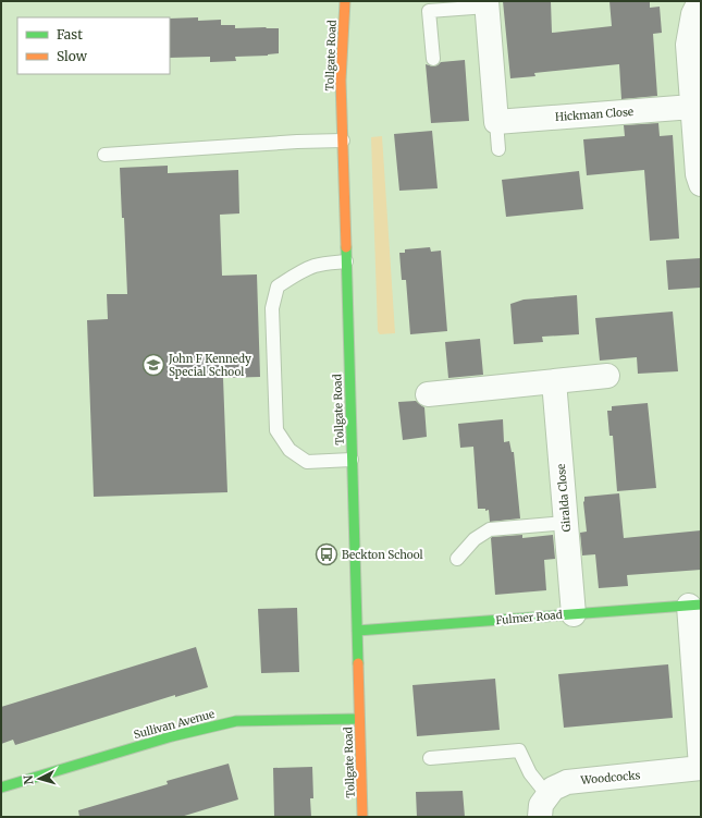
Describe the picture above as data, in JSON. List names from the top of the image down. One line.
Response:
{"streets":{"street":["Tollgate Road","Hickman Close","Giralda Close","Fulmer Road","Sullivan Avenue","Woodcocks"]},"crossings":[["Tollgate Road","Fulmer Road"],["Tollgate Road","Sullivan Avenue"],["Giralda Close","Fulmer Road"],["Fulmer Road","Woodcocks"]],"places":{"school or university":["John F Kennedy Special School"],"bus stop":["Beckton School"]},"legend":["Fast","Slow"],"north":"left"}
